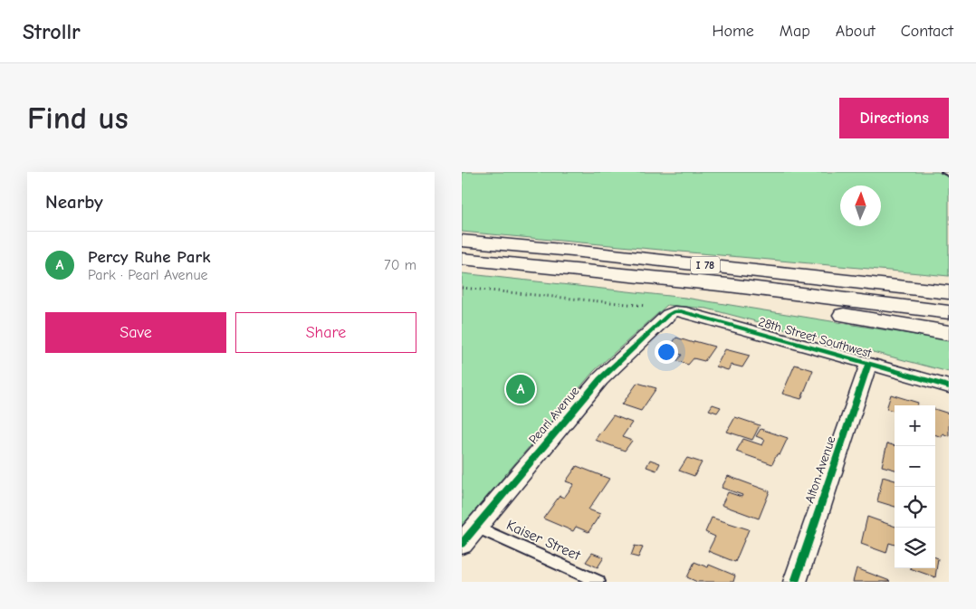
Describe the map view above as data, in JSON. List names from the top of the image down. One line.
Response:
{"streets":{"highway":["I 78"],"street":["28th Street Southwest","Pearl Avenue","Alton Avenue"],"lane":["Kaiser Street"]},"crossings":[["28th Street Southwest","Pearl Avenue"],["28th Street Southwest","Alton Avenue"],["Pearl Avenue","Kaiser Street"]],"north":"top","page":{"header":"Strollr","nav":["Home","Map","About","Contact"],"buttons":["Directions",["Save","Share"]],"title":"Find us","heading":"Nearby","list":[{"mark":"A","name":"Percy Ruhe Park","note":"Park · Pearl Avenue","value":"70 m"}],"pins":"A","map_buttons":["+","−"]}}
